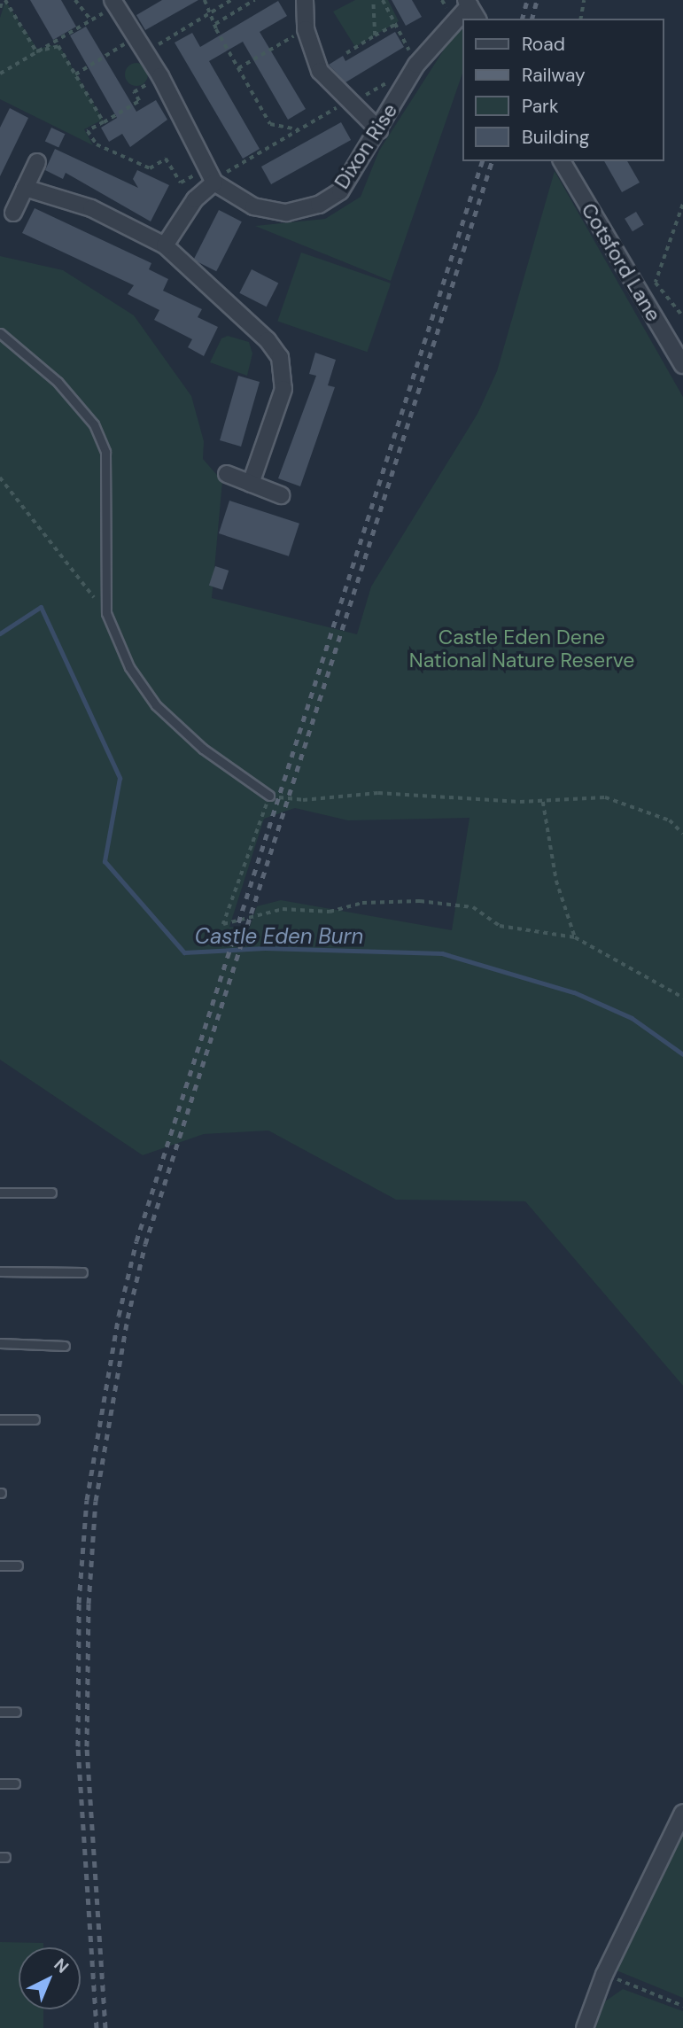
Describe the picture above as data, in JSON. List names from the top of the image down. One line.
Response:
{"streets":{"street":["Dixon Rise","Cotsford Lane"]},"water":["Castle Eden Burn"],"parks":["Castle Eden Dene National Nature Reserve"],"legend":["Road","Railway","Park","Building"],"north":"top right"}
